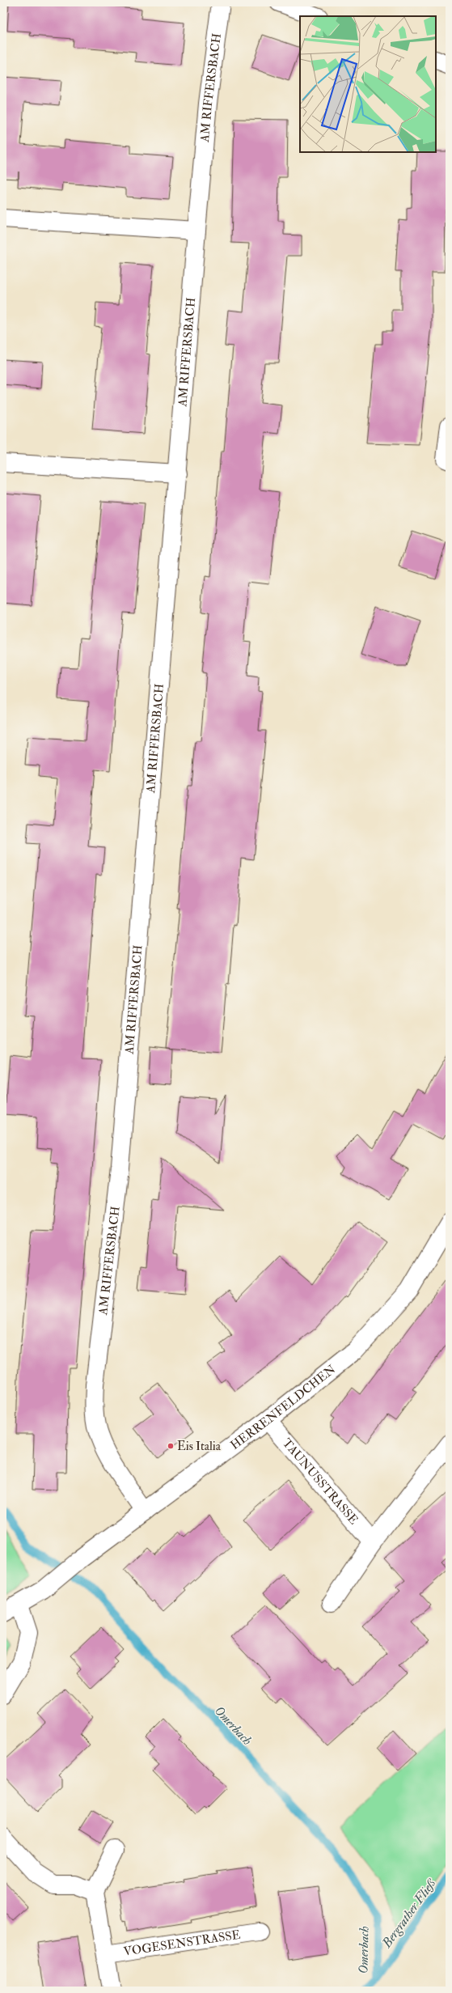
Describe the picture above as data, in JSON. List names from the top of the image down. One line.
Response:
{"streets":{"street":["AM RIFFERSBACH","HERRENFELDCHEN","TAUNUSSTRASSE","VOGESENSTRASSE"]},"crossings":[["AM RIFFERSBACH","HERRENFELDCHEN"],["HERRENFELDCHEN","TAUNUSSTRASSE"]],"water":["Omerbach","Bergrather Fließ"],"places":["Eis Italia"]}
